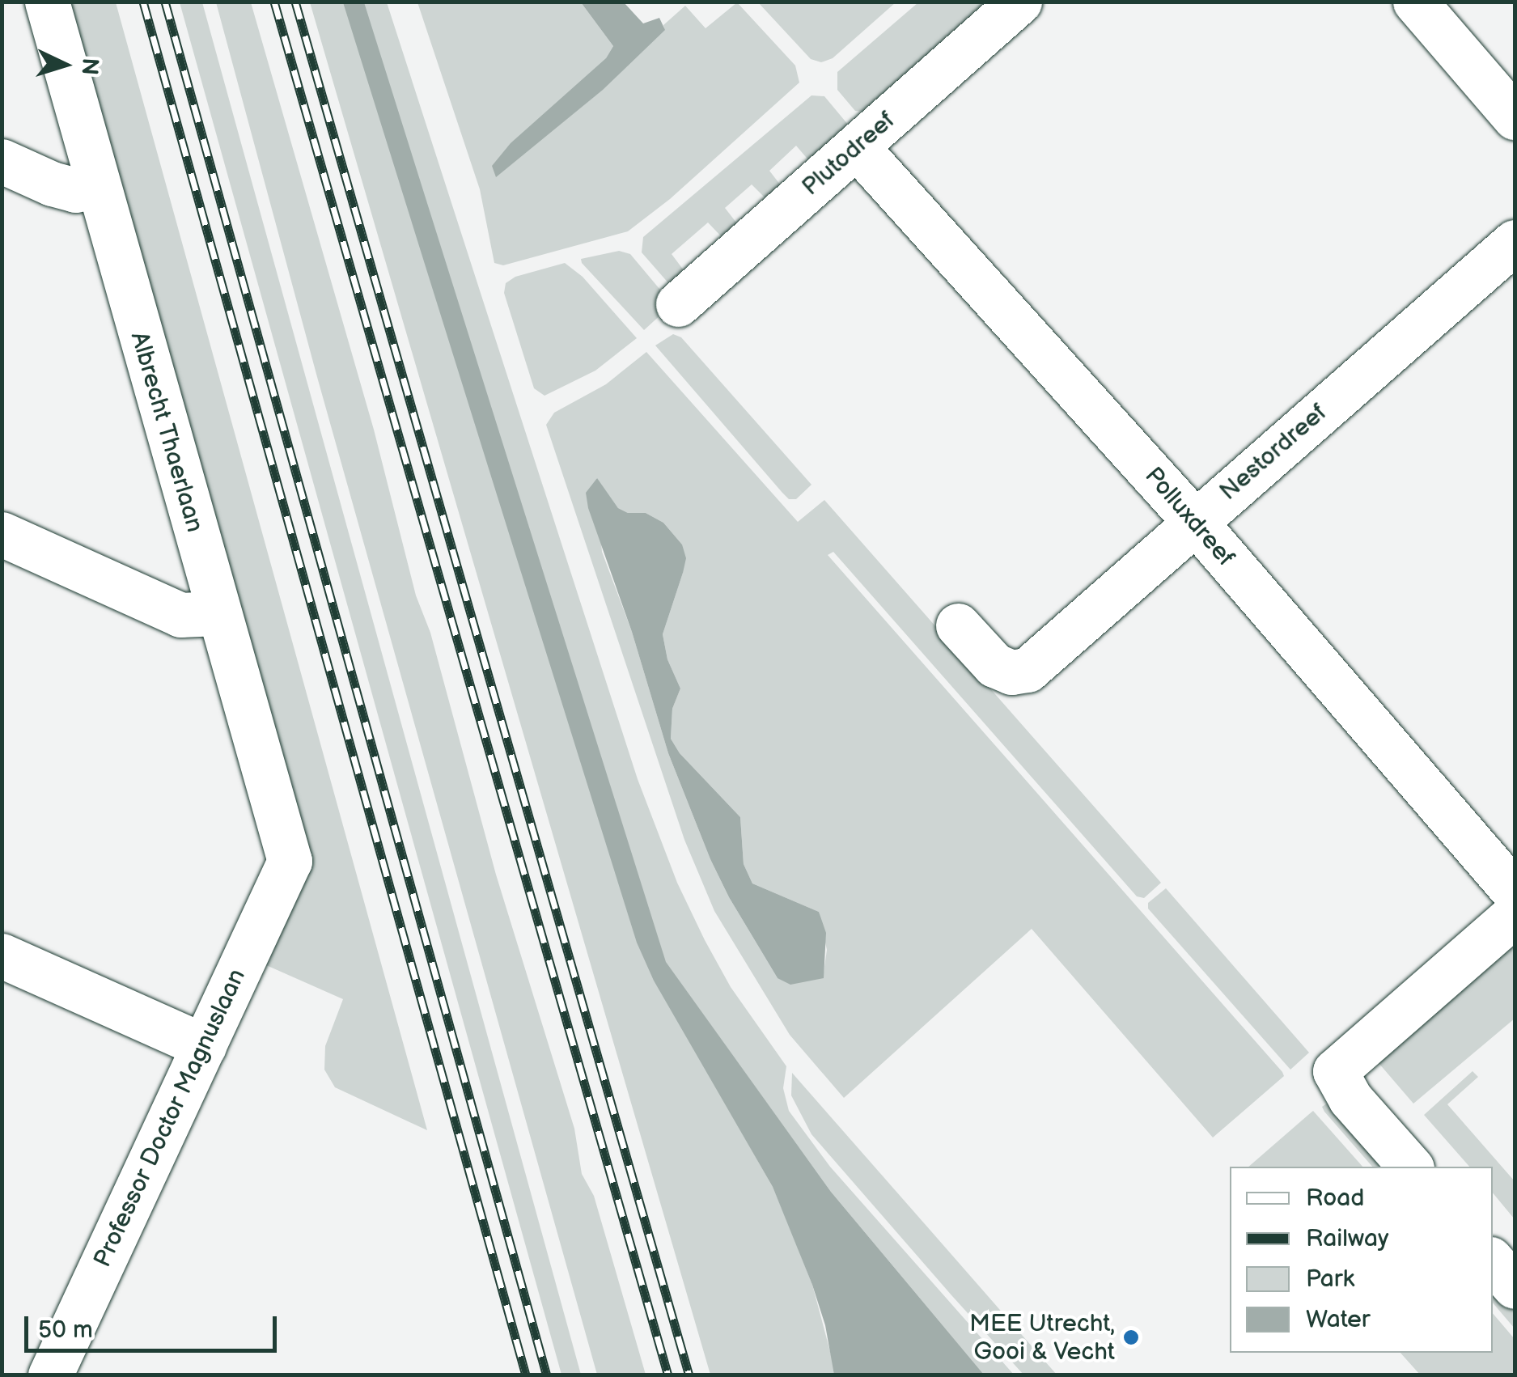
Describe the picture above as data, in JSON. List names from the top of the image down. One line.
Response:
{"streets":{"street":["Plutodreef","Albrecht Thaerlaan","Nestordreef","Polluxdreef","Professor Doctor Magnuslaan"]},"crossings":[["Plutodreef","Polluxdreef"],["Albrecht Thaerlaan","Professor Doctor Magnuslaan"],["Nestordreef","Polluxdreef"]],"places":["MEE Utrecht, Gooi & Vecht"],"legend":["Road","Railway","Park","Water"],"scale_bar":"50 m","north":"right"}
